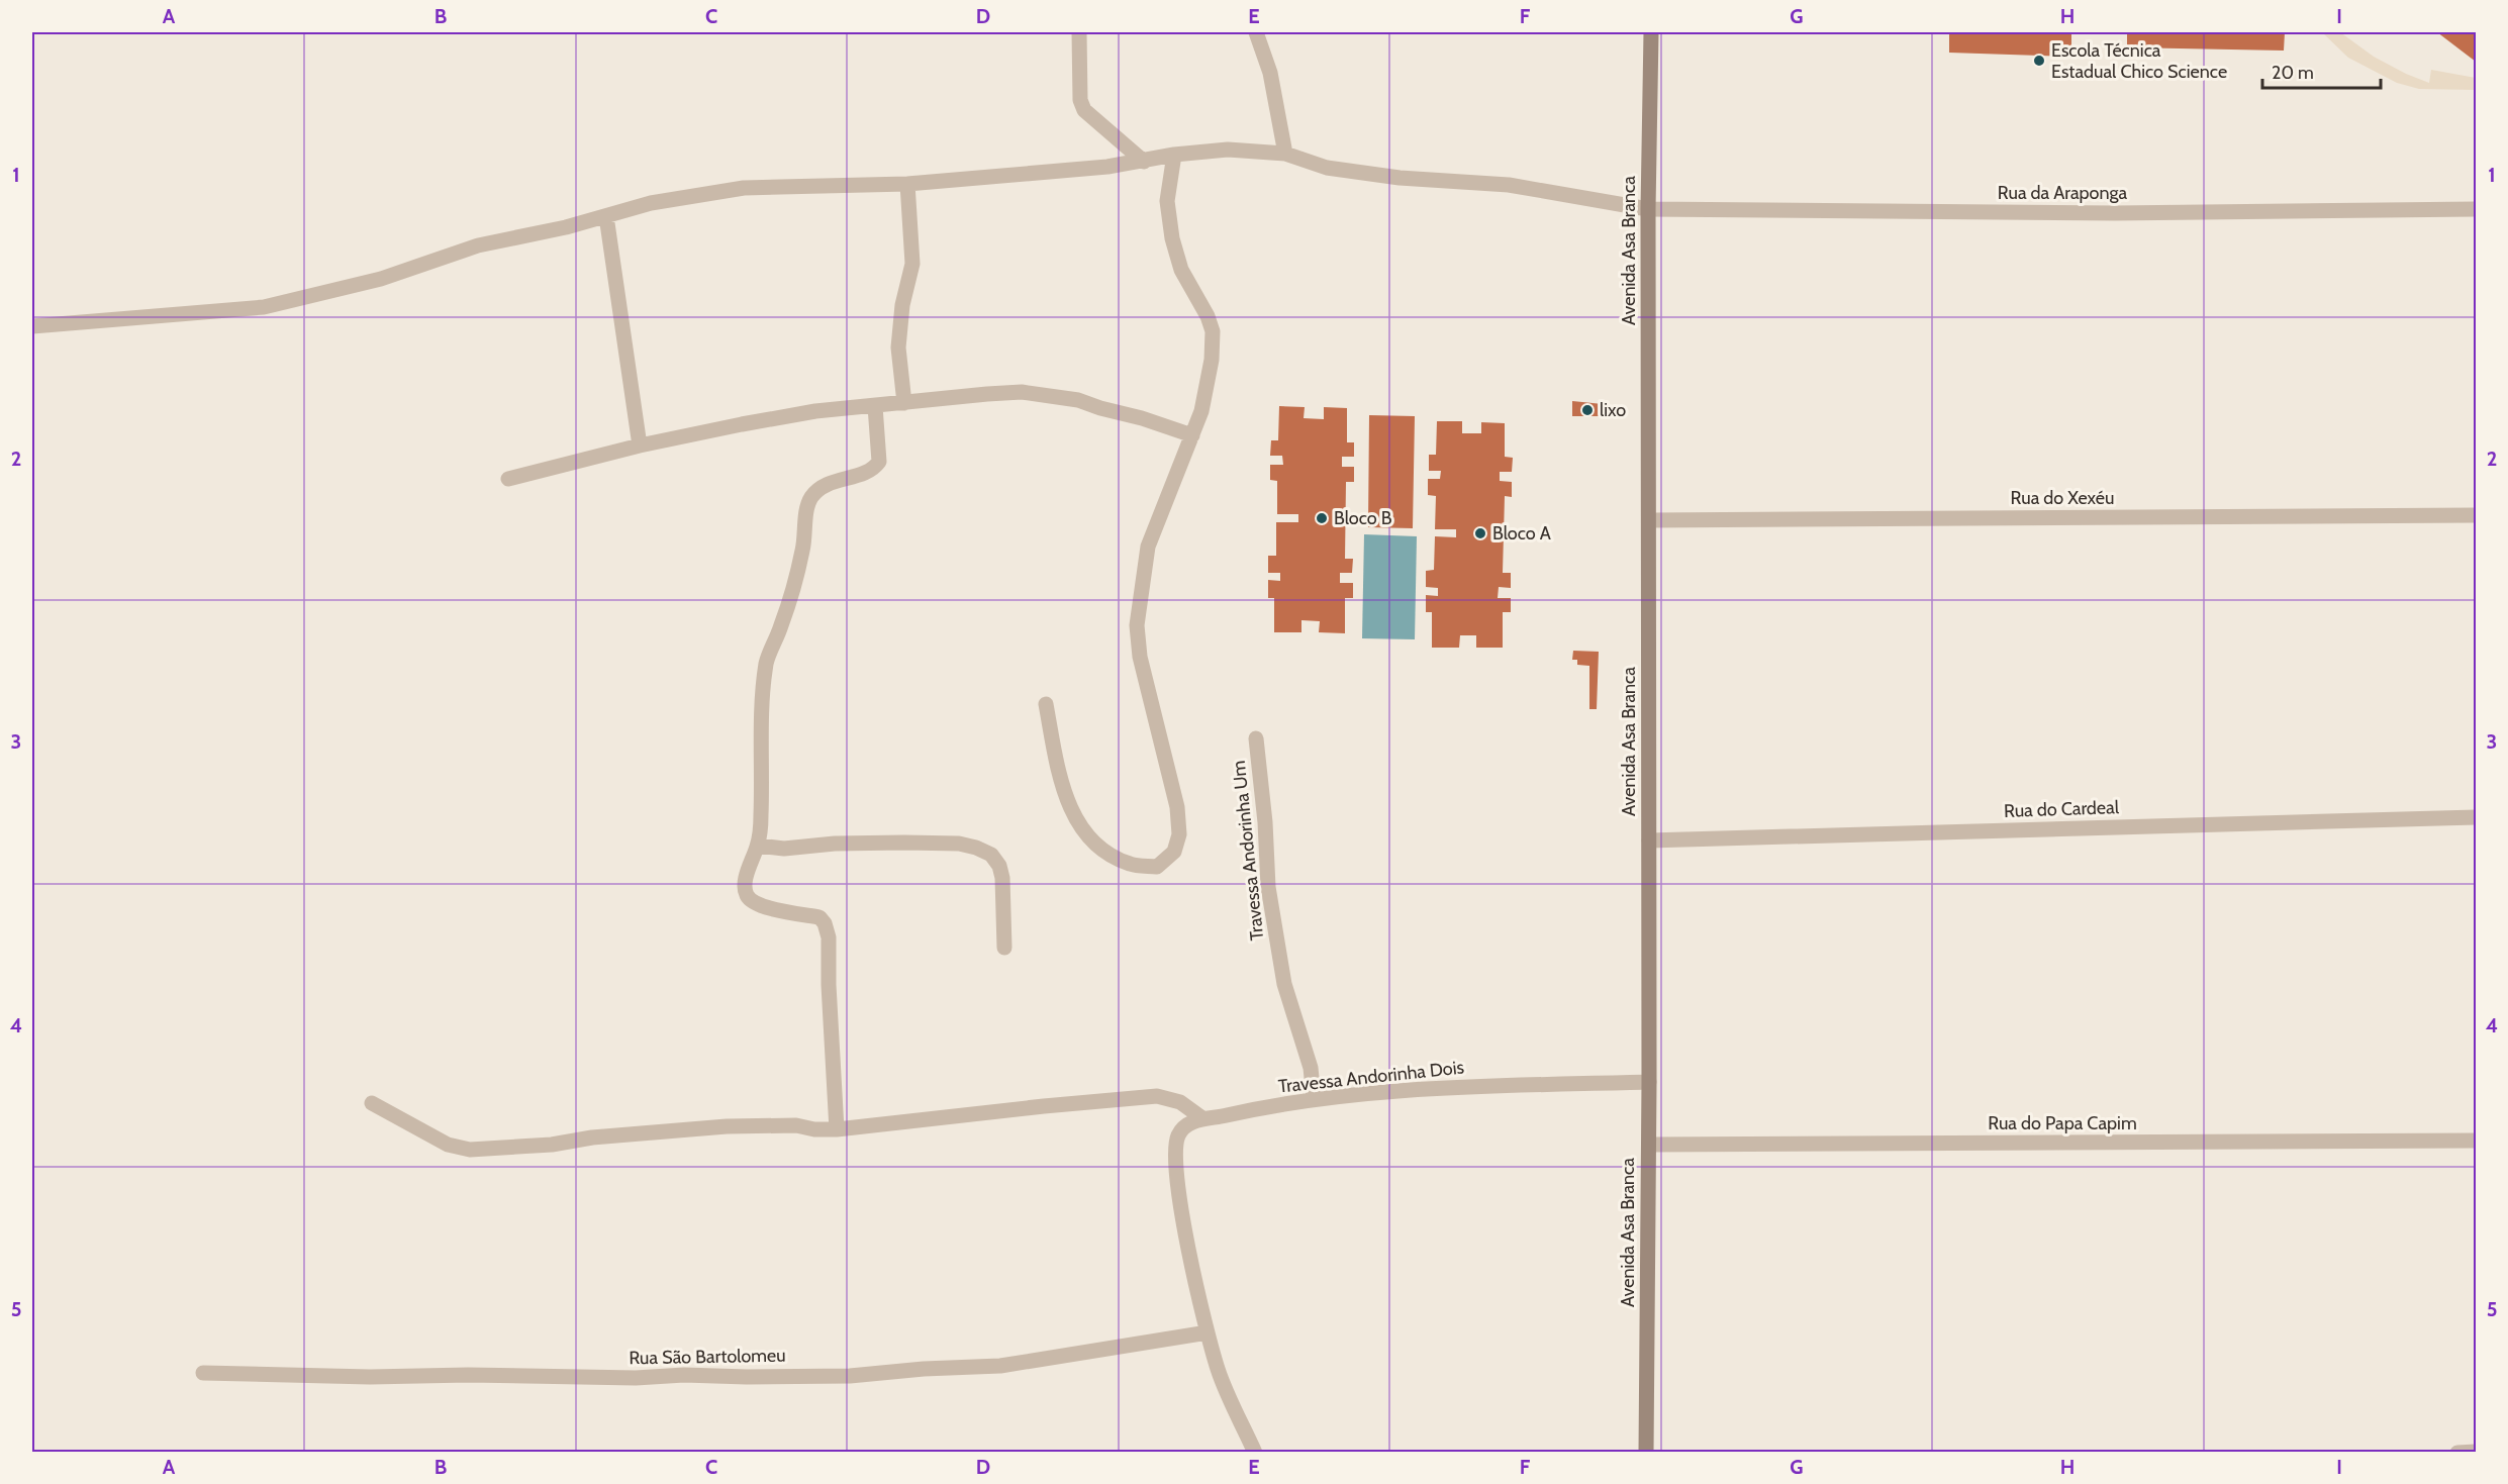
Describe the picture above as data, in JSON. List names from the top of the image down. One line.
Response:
{"streets":{"street":["Rua da Araponga","Avenida Asa Branca","Rua do Xexéu","Rua do Cardeal","Travessa Andorinha Um","Travessa Andorinha Dois","Rua do Papa Capim","Rua São Bartolomeu"]},"crossings":[["Rua da Araponga","Avenida Asa Branca"],["Avenida Asa Branca","Rua do Xexéu"],["Avenida Asa Branca","Rua do Cardeal"],["Avenida Asa Branca","Travessa Andorinha Dois"],["Avenida Asa Branca","Rua do Papa Capim"],["Travessa Andorinha Um","Travessa Andorinha Dois"],["Travessa Andorinha Dois","Rua São Bartolomeu"]],"places":["Escola Técnica Estadual Chico Science","lixo","Bloco B","Bloco A"],"scale_bar":"20 m","grid":{"columns":["A","B","C","D","E","F","G","H","I"],"rows":["1","2","3","4","5"]}}
